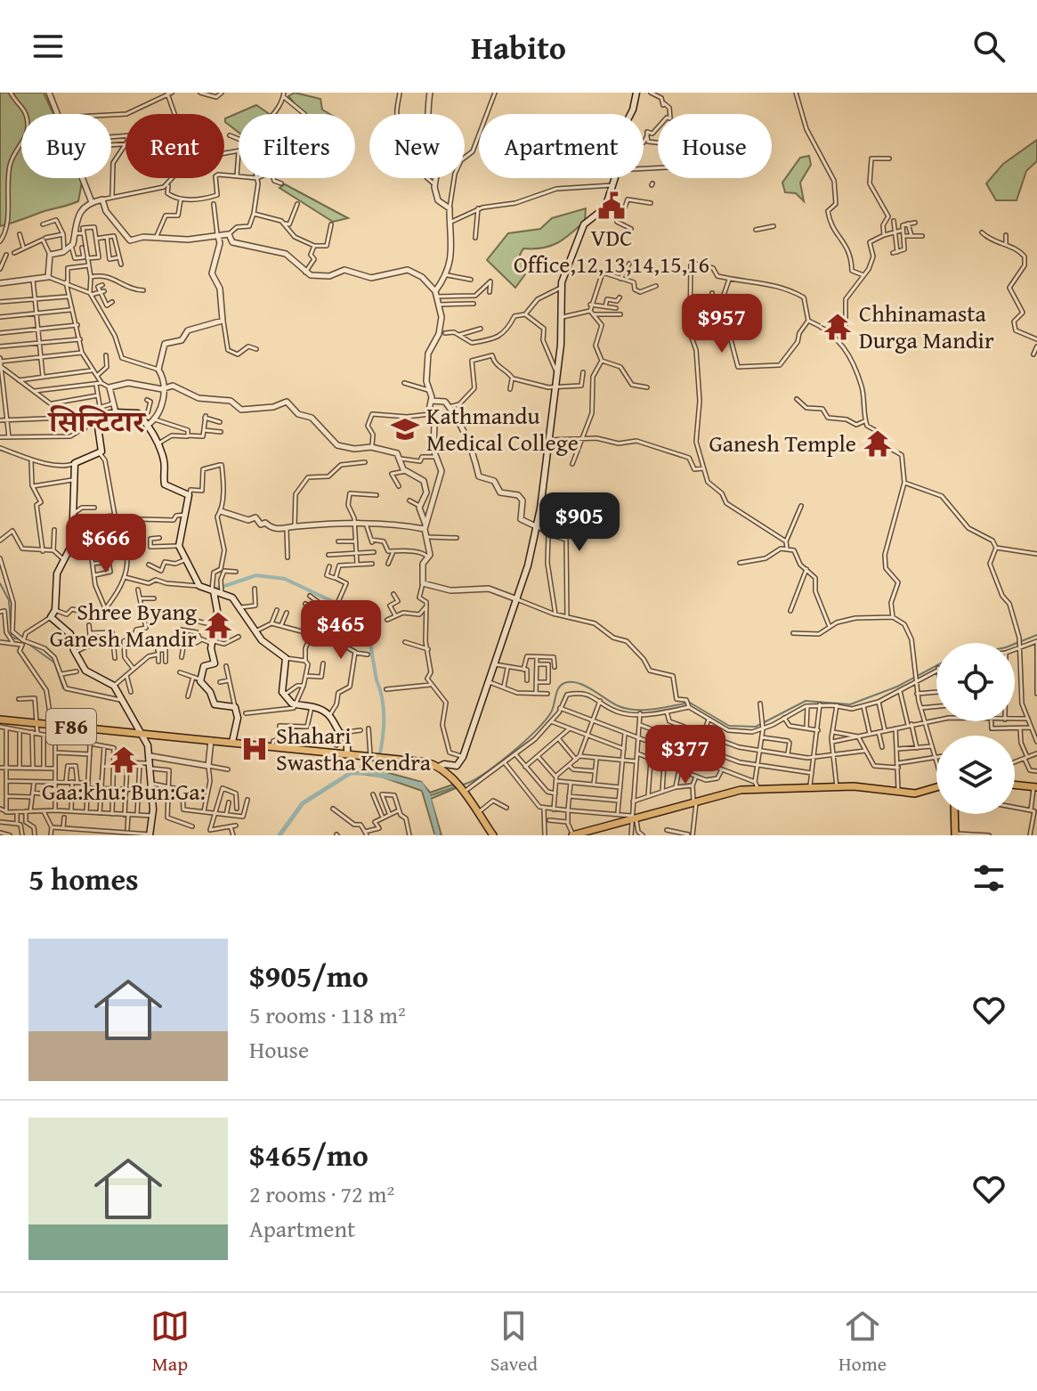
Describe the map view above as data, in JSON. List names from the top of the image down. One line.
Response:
{"streets":{"main road":["F86"]},"districts":["सिन्टिटार"],"places":{"public building":["VDC Office,12,13,14,15,16"],"temple":["Chhinamasta Durga Mandir","Ganesh Temple","Shree Byang Ganesh Mandir","Gaa:khu: Bun:Ga:"],"school or university":["Kathmandu Medical College"],"hospital":["Shahari Swastha Kendra"]},"page":{"header":"Habito","chip":["Buy","Rent","Filters","New","Apartment","House"],"price":["$957","$905","$666","$465","$377"],"heading":"5 homes","list":[{"name":"$905/mo","note":"5 rooms · 118 m² · House"},{"name":"$465/mo","note":"2 rooms · 72 m² · Apartment"}],"tabs":["Map","Saved","Home"]}}
